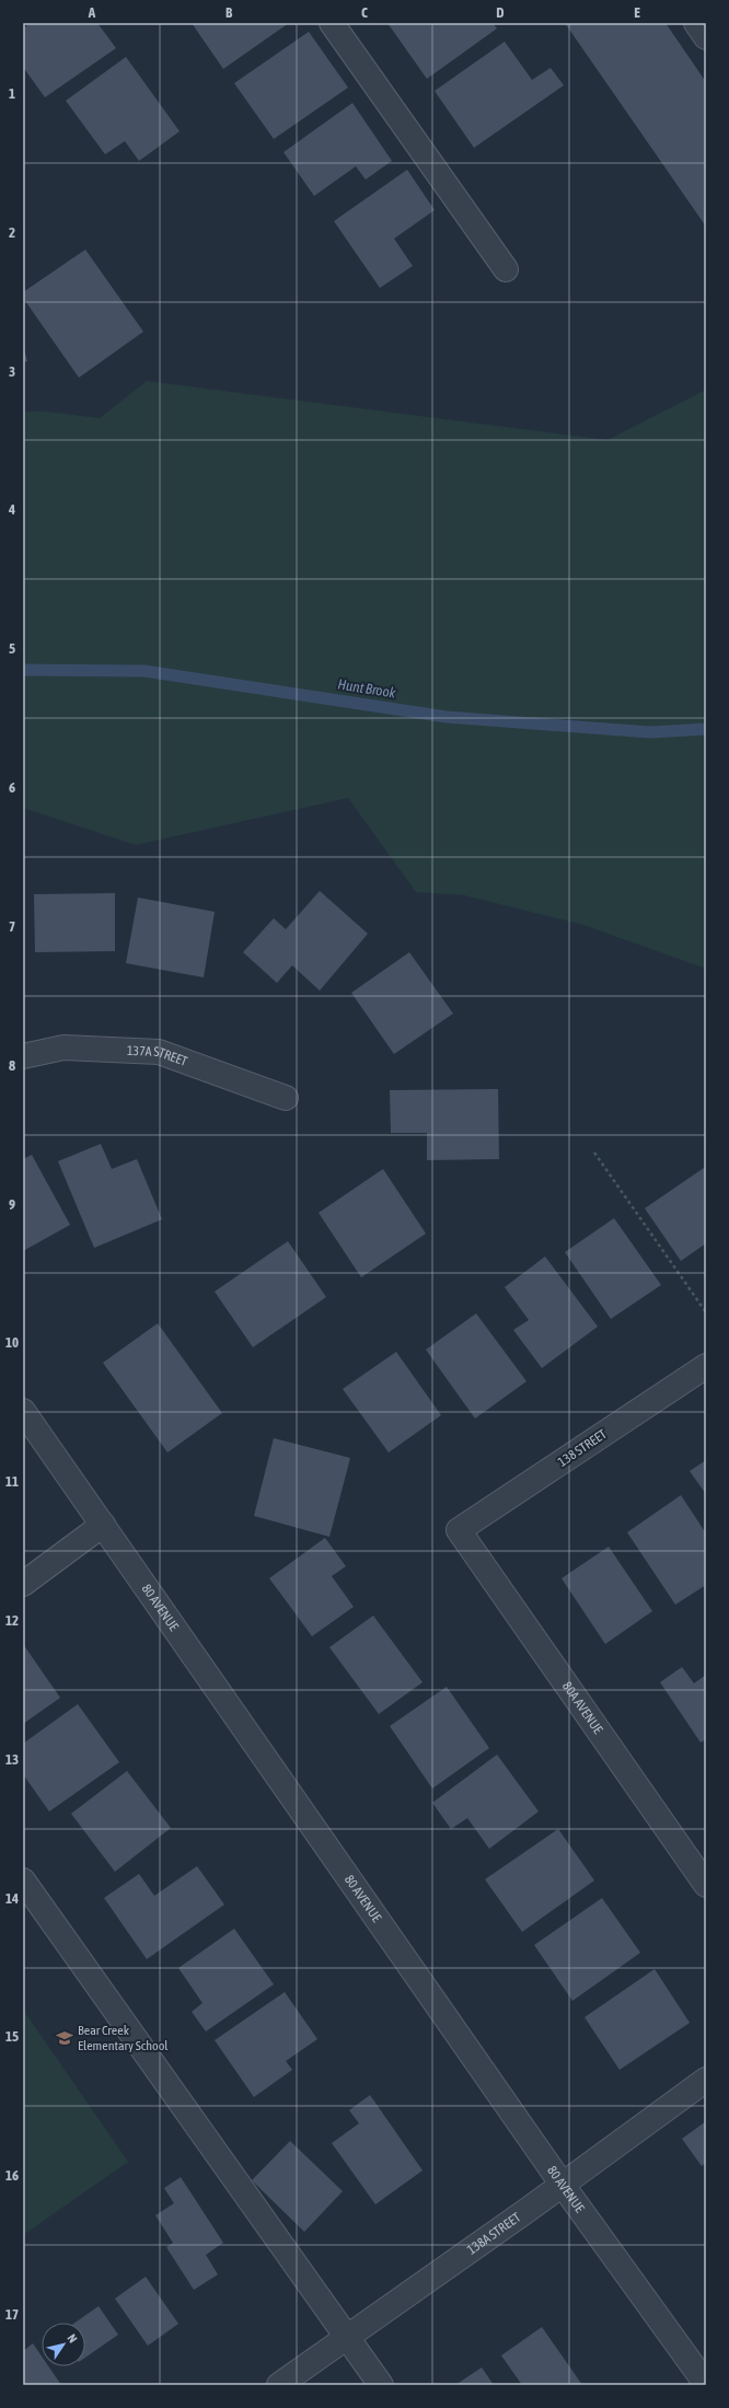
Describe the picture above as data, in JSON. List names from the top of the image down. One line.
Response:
{"streets":{"street":["137A STREET","138 STREET","80 AVENUE","80A AVENUE","138A STREET"]},"crossings":[["138 STREET","80A AVENUE"],["80 AVENUE","138A STREET"]],"water":["Hunt Brook"],"places":{"school or university":["Bear Creek Elementary School"]},"north":"top right","grid":{"columns":["A","B","C","D","E"],"rows":["1","2","3","4","5","6","7","8","9","10","11","12","13","14","15","16","17"]}}
